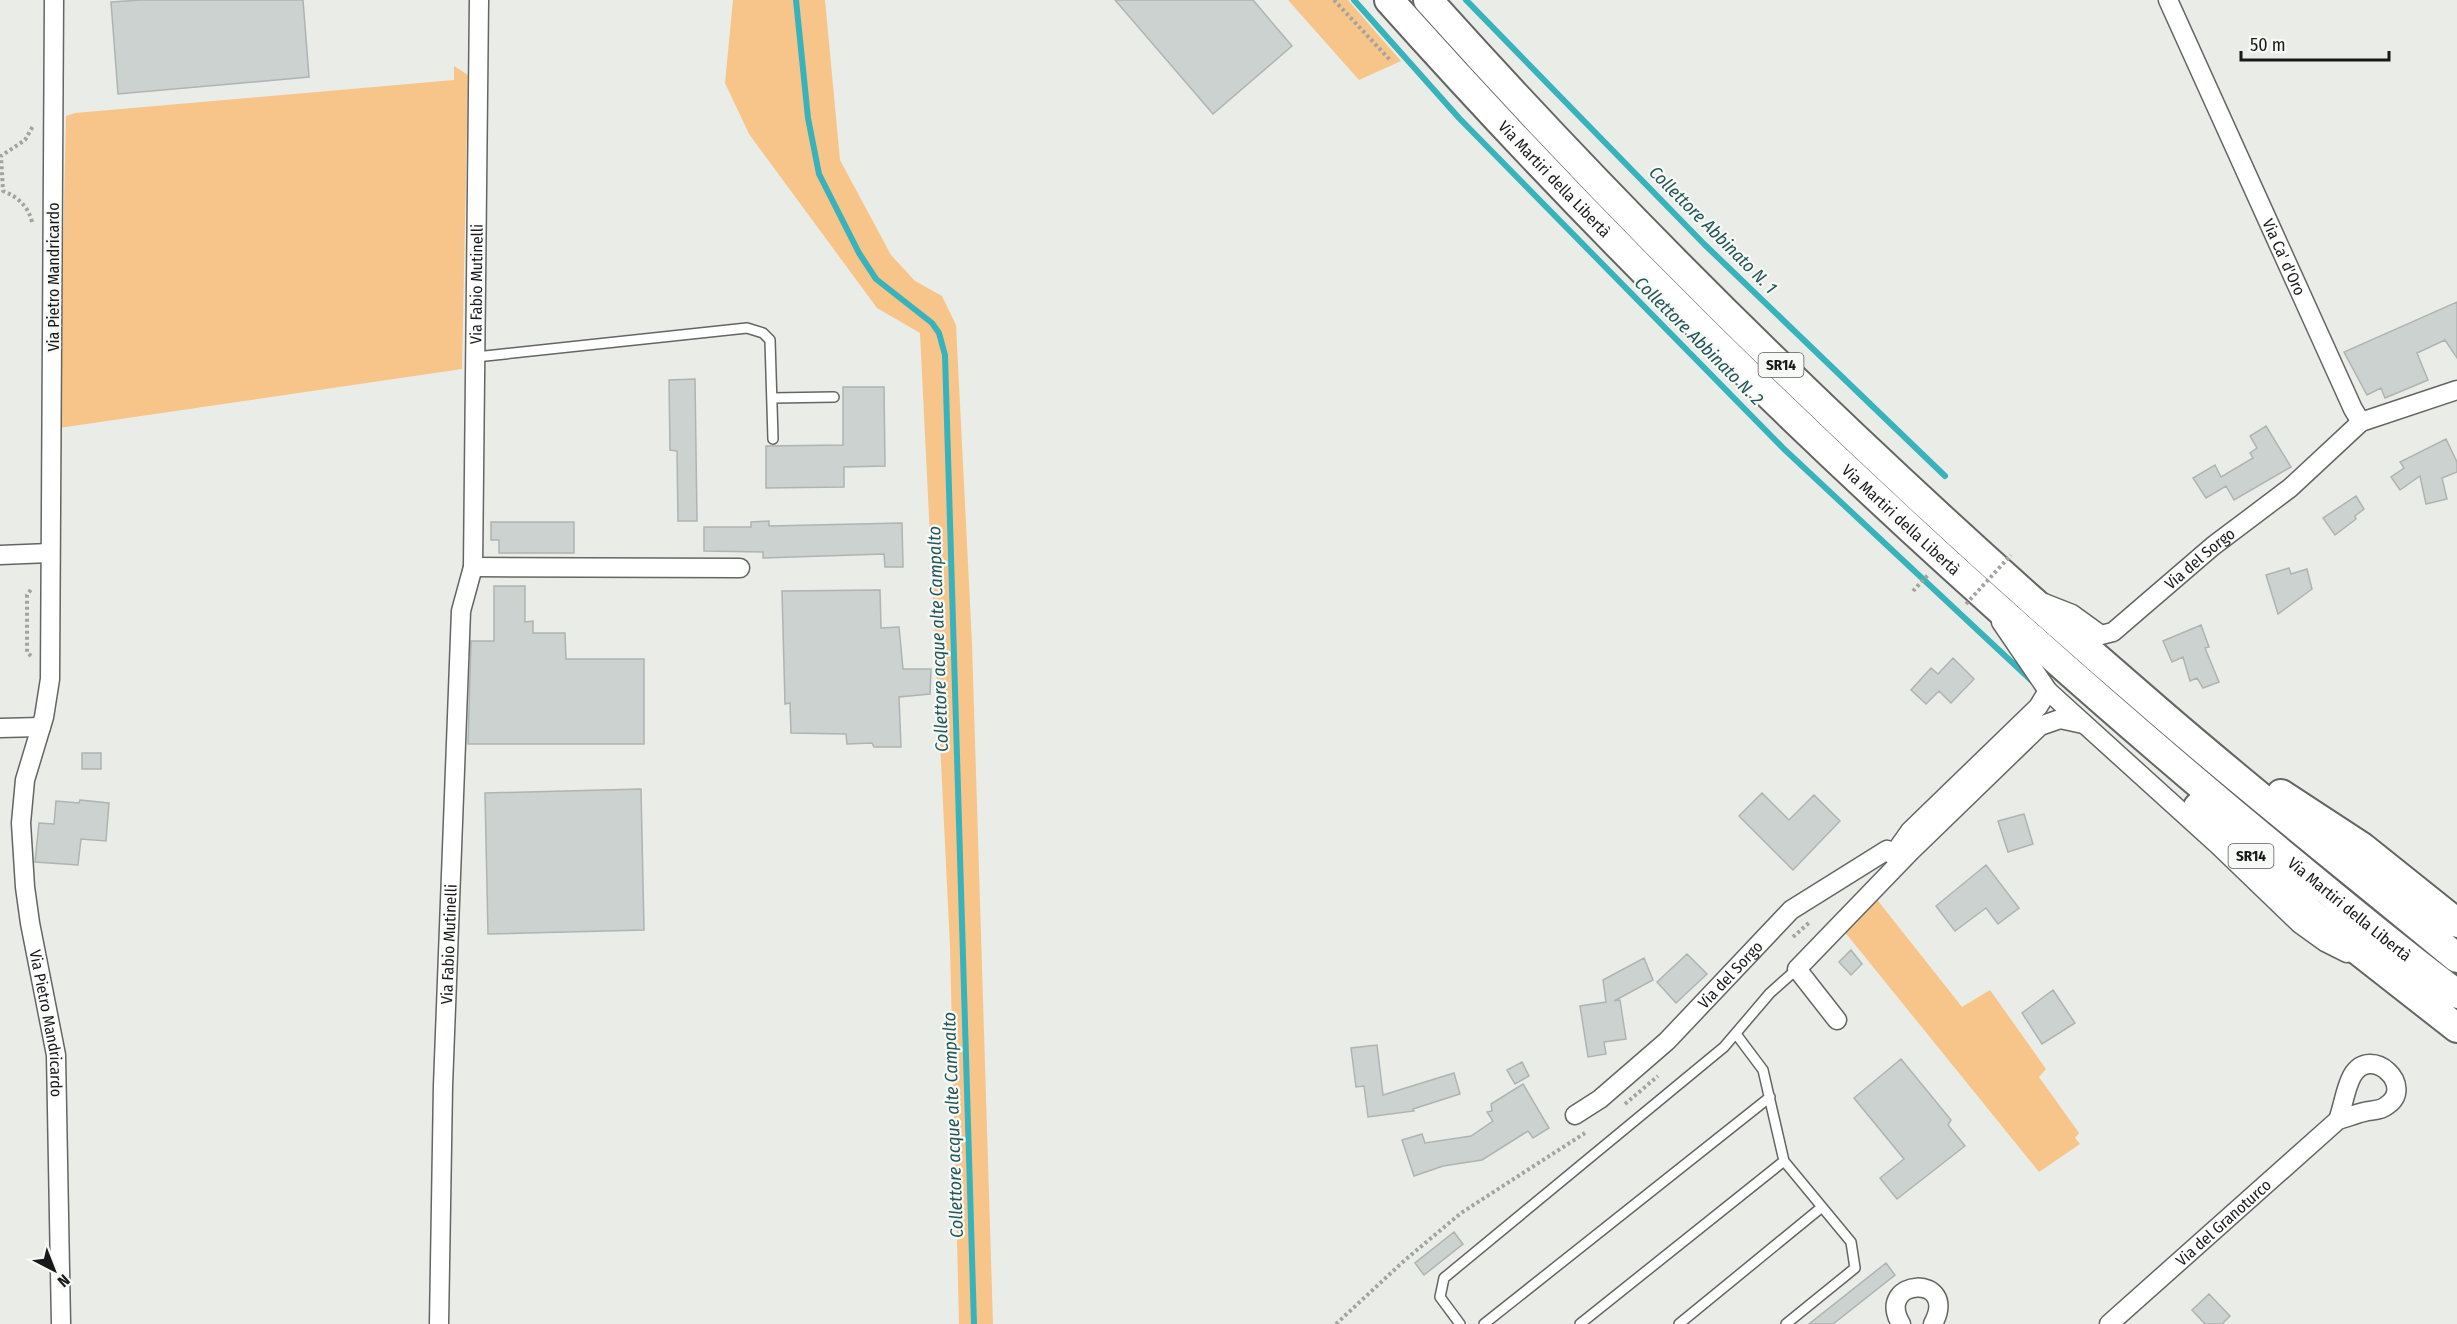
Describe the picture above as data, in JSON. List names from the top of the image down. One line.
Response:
{"streets":{"main road":["Via Martiri della Libertà","SR14"],"street":["Via Ca' d'Oro","Via Pietro Mandricardo","Via Fabio Mutinelli","Via del Sorgo","Via del Granoturco"]},"crossings":[["Via Martiri della Libertà","SR14"],["Via Martiri della Libertà","Via del Sorgo"],["Via Ca' d'Oro","Via del Sorgo"]],"water":["Collettore Abbinato N. 1","Collettore Abbinato N. 2","Collettore acque alte Campalto"],"scale_bar":"50 m","north":"bottom right"}
